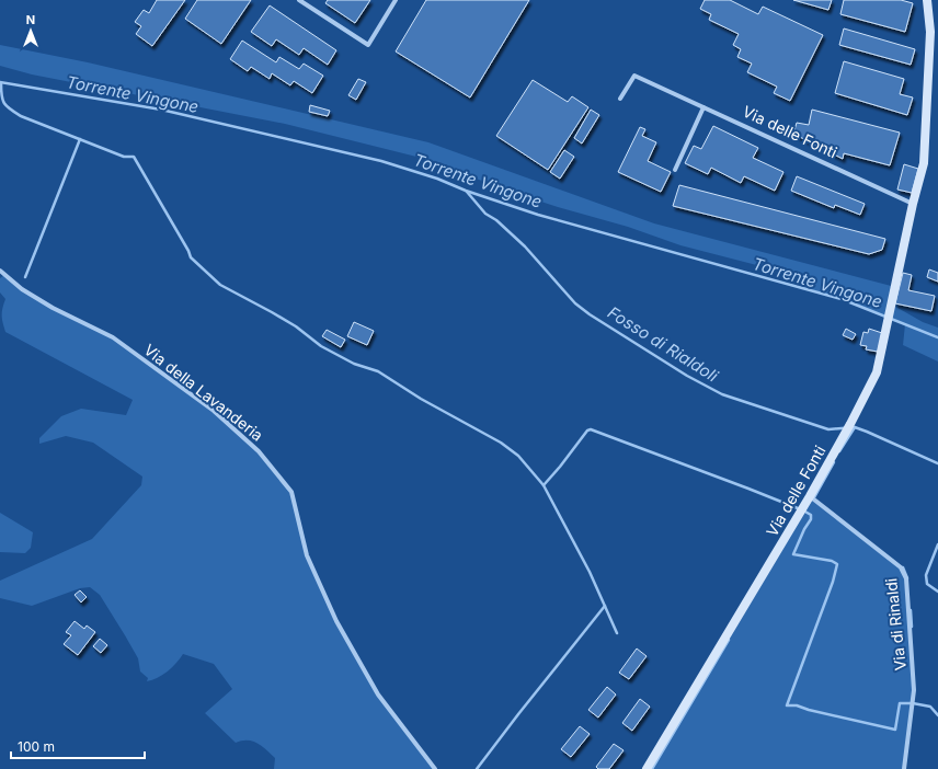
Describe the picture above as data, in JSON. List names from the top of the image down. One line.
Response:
{"streets":{"street":["Via delle Fonti","Via della Lavanderia","Via di Rinaldi"]},"crossings":[["Via delle Fonti","Via di Rinaldi"]],"water":["Torrente Vingone","Fosso di Rialdoli"],"scale_bar":"100 m","north":"top"}
